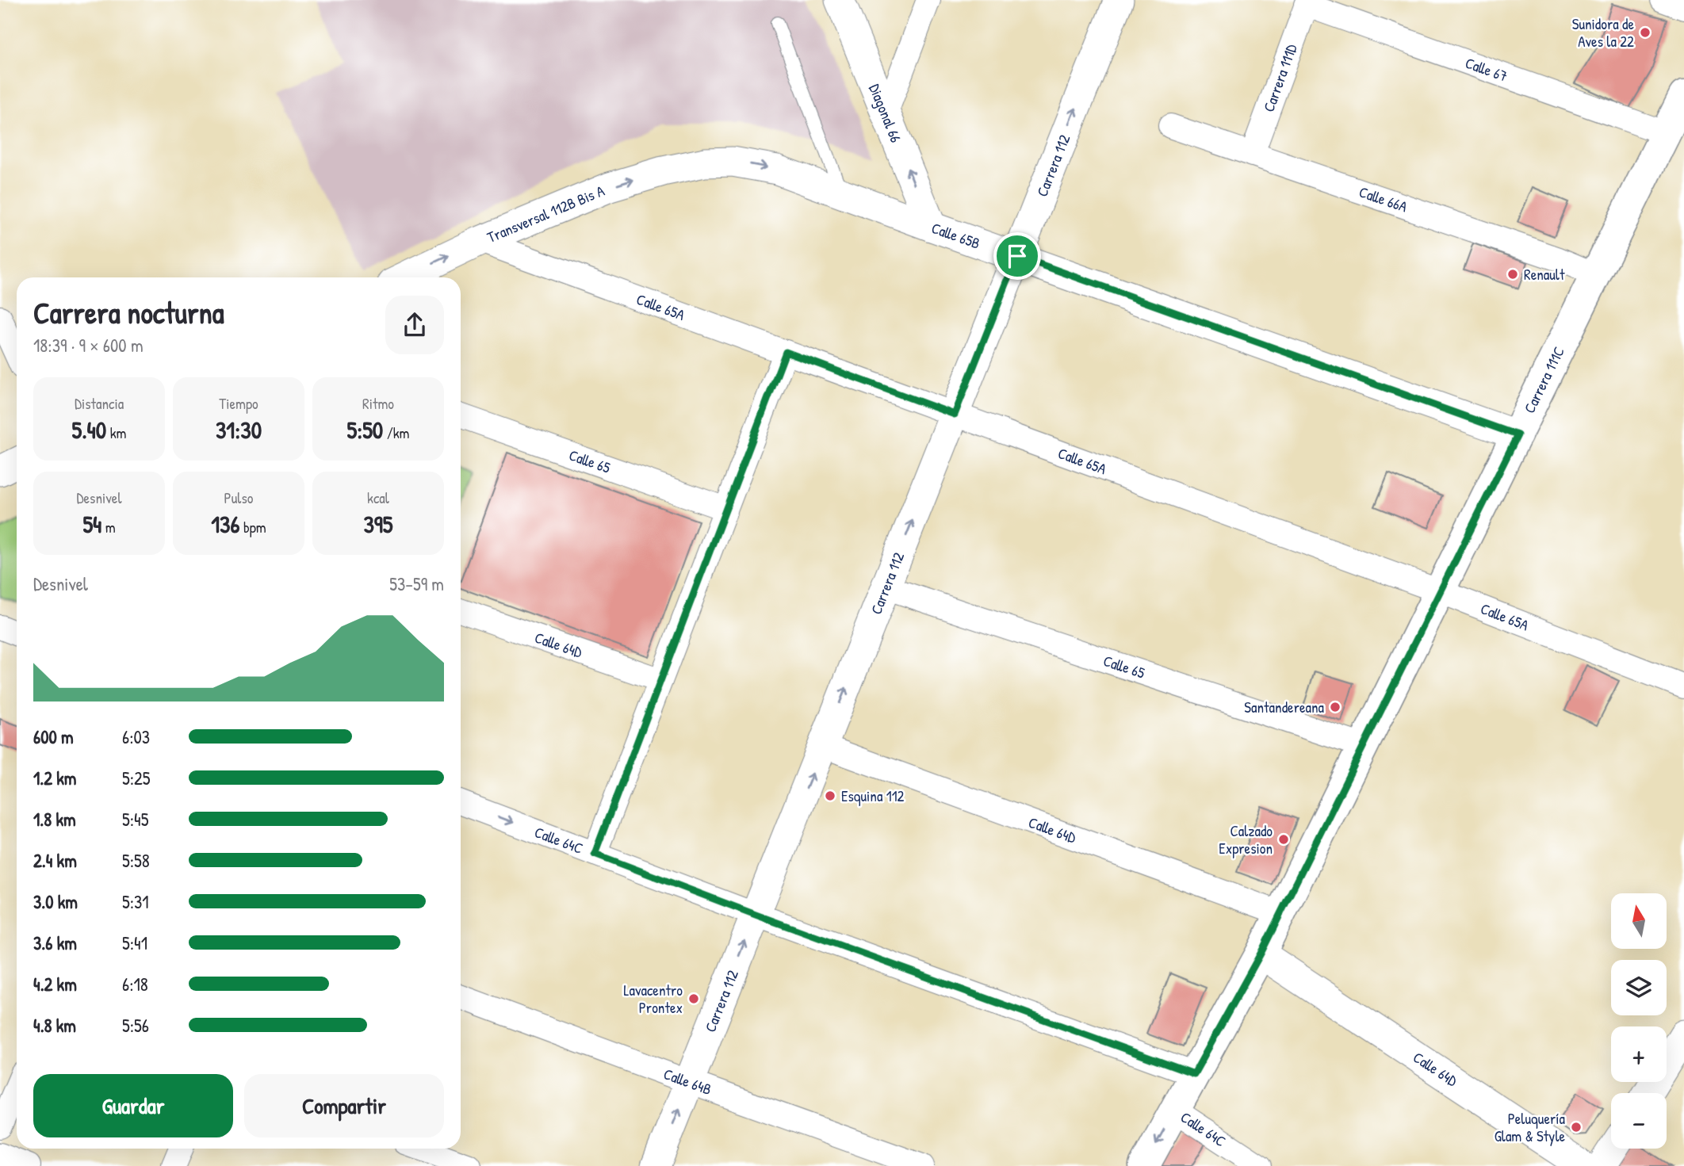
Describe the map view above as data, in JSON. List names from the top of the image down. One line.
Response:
{"streets":{"main road":["Carrera 111C"],"street":["Calle 67","Carrera 111D","Diagonal 66","Carrera 112","Calle 66A","Transversal 112B Bis A","Calle 65B","Calle 65A","Calle 65","Calle 64D","Calle 64C","Calle 64B"]},"crossings":[["Calle 67","Carrera 111D"],["Calle 67","Carrera 111C"],["Carrera 111D","Calle 66A"],["Diagonal 66","Calle 65B"],["Carrera 112","Calle 65B"],["Carrera 112","Calle 65A"],["Carrera 112","Calle 65"],["Carrera 112","Calle 64D"],["Carrera 112","Calle 64C"],["Carrera 112","Calle 64B"],["Calle 66A","Carrera 111C"],["Transversal 112B Bis A","Calle 65B"],["Transversal 112B Bis A","Calle 65A"],["Calle 65B","Carrera 111C"],["Calle 65A","Carrera 111C"],["Carrera 111C","Calle 65"],["Carrera 111C","Calle 64D"],["Carrera 111C","Calle 64C"]],"one_way":["Diagonal 66","Transversal 112B Bis A"],"places":["Sunidora de Aves la 22","Renault","Santandereana","Esquina 112","Calzado Expresion","Lavacentro Prontex","Peluquería Glam & Style"],"north":"top","page":{"heading":["Carrera nocturna","18:39 · 9 × 600 m"],"stats":[["Distancia","5.40 km"],["Tiempo","31:30"],["Ritmo","5:50 /km"],["Desnivel","54 m"],["Pulso","136 bpm"],["kcal","395"]],"chart":["Desnivel","53–59 m"],"list":[{"name":"600 m","note":"6:03"},{"name":"1.2 km","note":"5:25"},{"name":"1.8 km","note":"5:45"},{"name":"2.4 km","note":"5:58"},{"name":"3.0 km","note":"5:31"},{"name":"3.6 km","note":"5:41"},{"name":"4.2 km","note":"6:18"},{"name":"4.8 km","note":"5:56"}],"map_buttons":["+","−"],"buttons":["Guardar","Compartir"]}}
